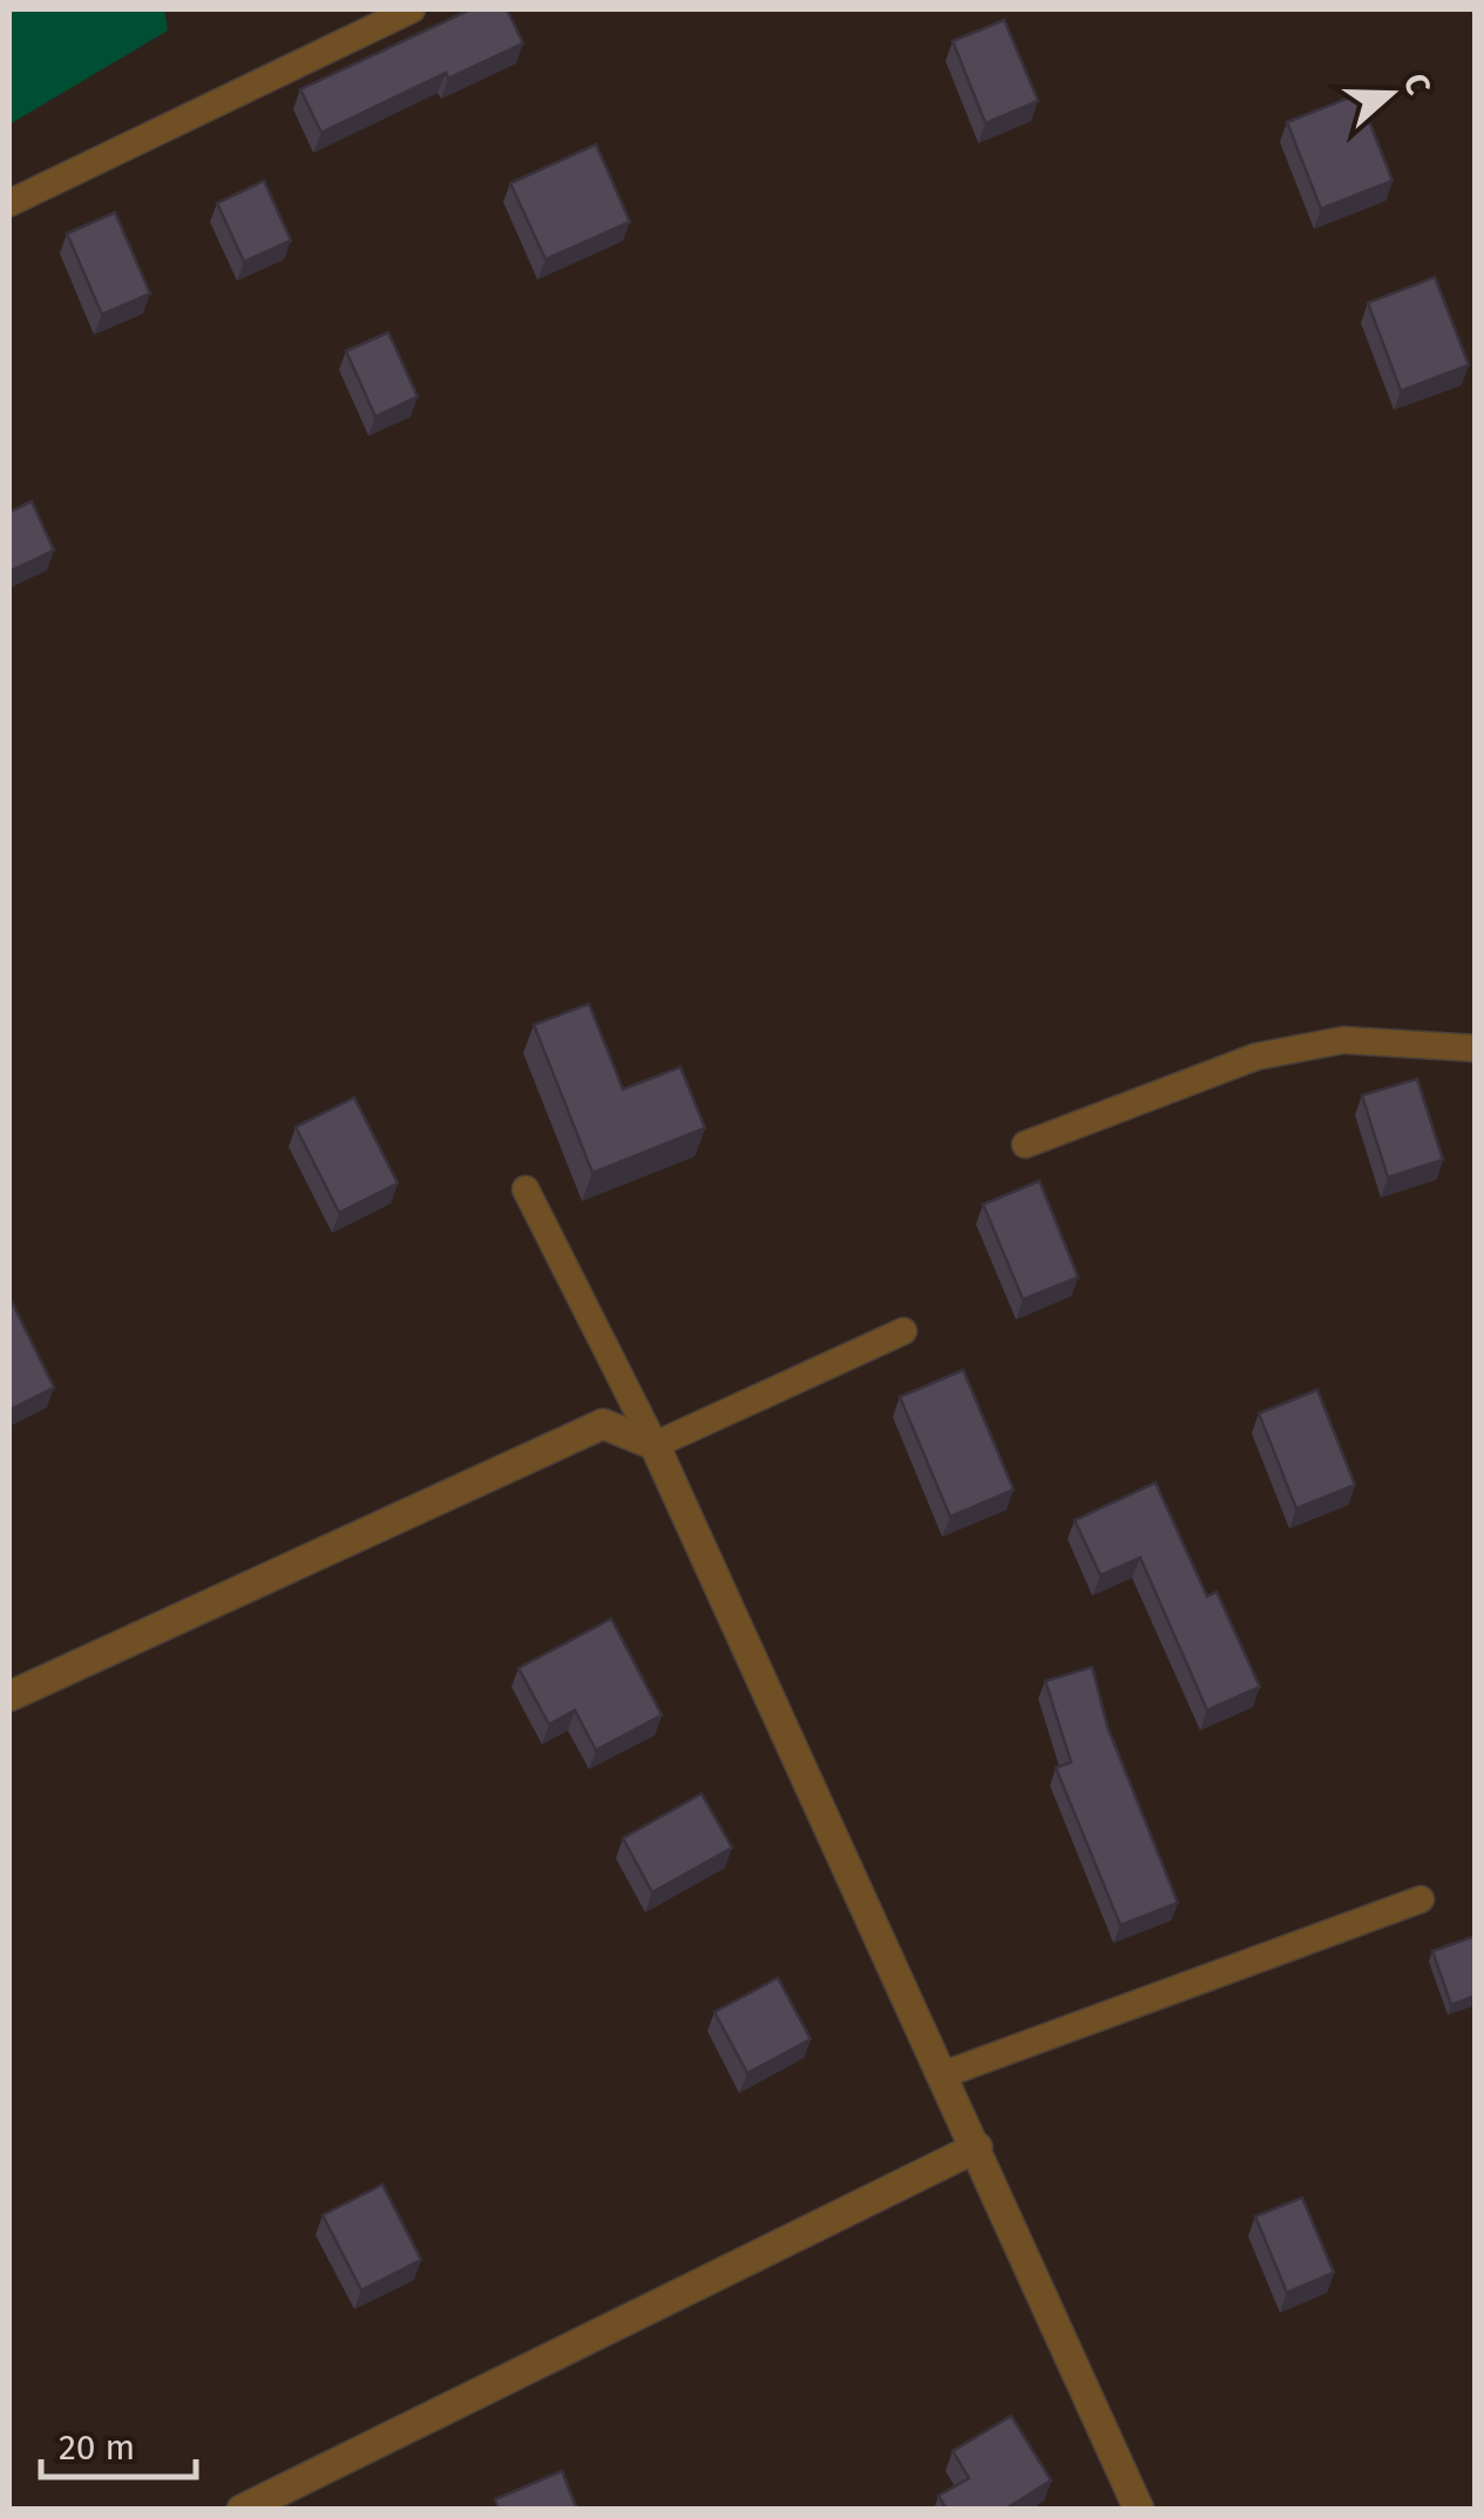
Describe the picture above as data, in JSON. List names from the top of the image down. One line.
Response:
{"scale_bar":"20 m","north":"right"}
